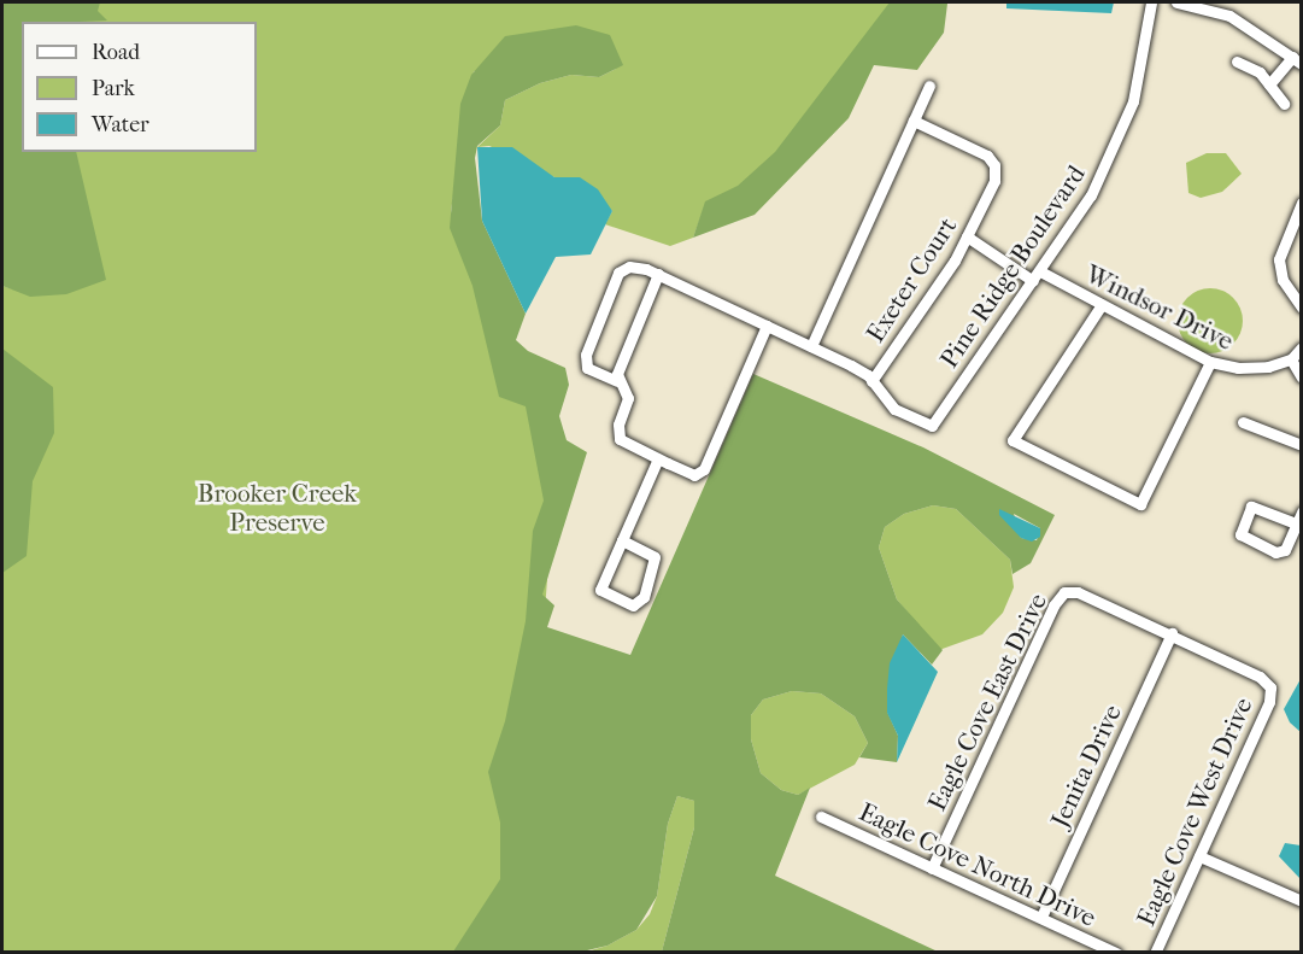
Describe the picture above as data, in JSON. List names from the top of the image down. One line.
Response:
{"streets":{"street":["Pine Ridge Boulevard","Exeter Court","Windsor Drive","Eagle Cove East Drive","Jenita Drive","Eagle Cove West Drive","Eagle Cove North Drive"]},"crossings":[["Pine Ridge Boulevard","Exeter Court"],["Pine Ridge Boulevard","Windsor Drive"],["Eagle Cove East Drive","Jenita Drive"],["Eagle Cove East Drive","Eagle Cove West Drive"],["Eagle Cove East Drive","Eagle Cove North Drive"],["Jenita Drive","Eagle Cove West Drive"],["Jenita Drive","Eagle Cove North Drive"]],"parks":["Brooker Creek Preserve"],"legend":["Road","Park","Water"]}
